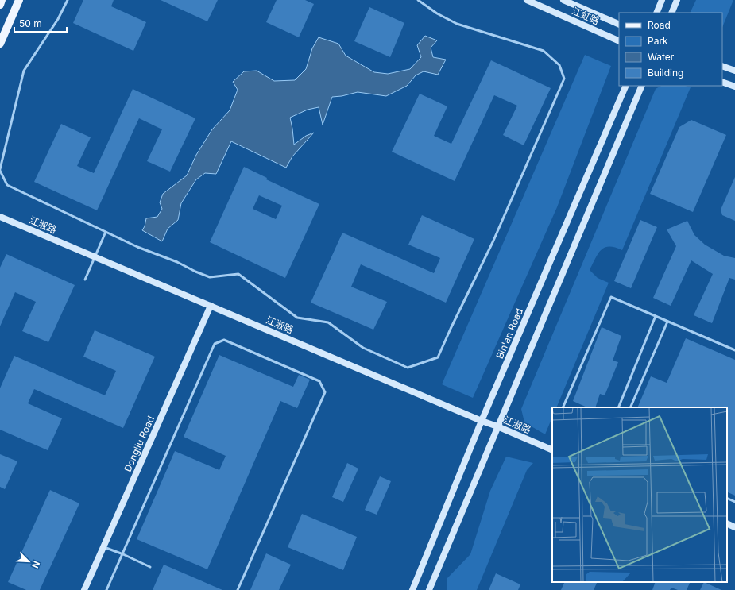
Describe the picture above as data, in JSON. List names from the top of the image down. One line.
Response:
{"streets":{"main road":["江虹路","江淑路","Bin'an Road","Dongliu Road"]},"crossings":[["江淑路","Bin'an Road"],["江淑路","Dongliu Road"]],"legend":["Road","Park","Water","Building"],"scale_bar":"50 m","north":"bottom right"}
